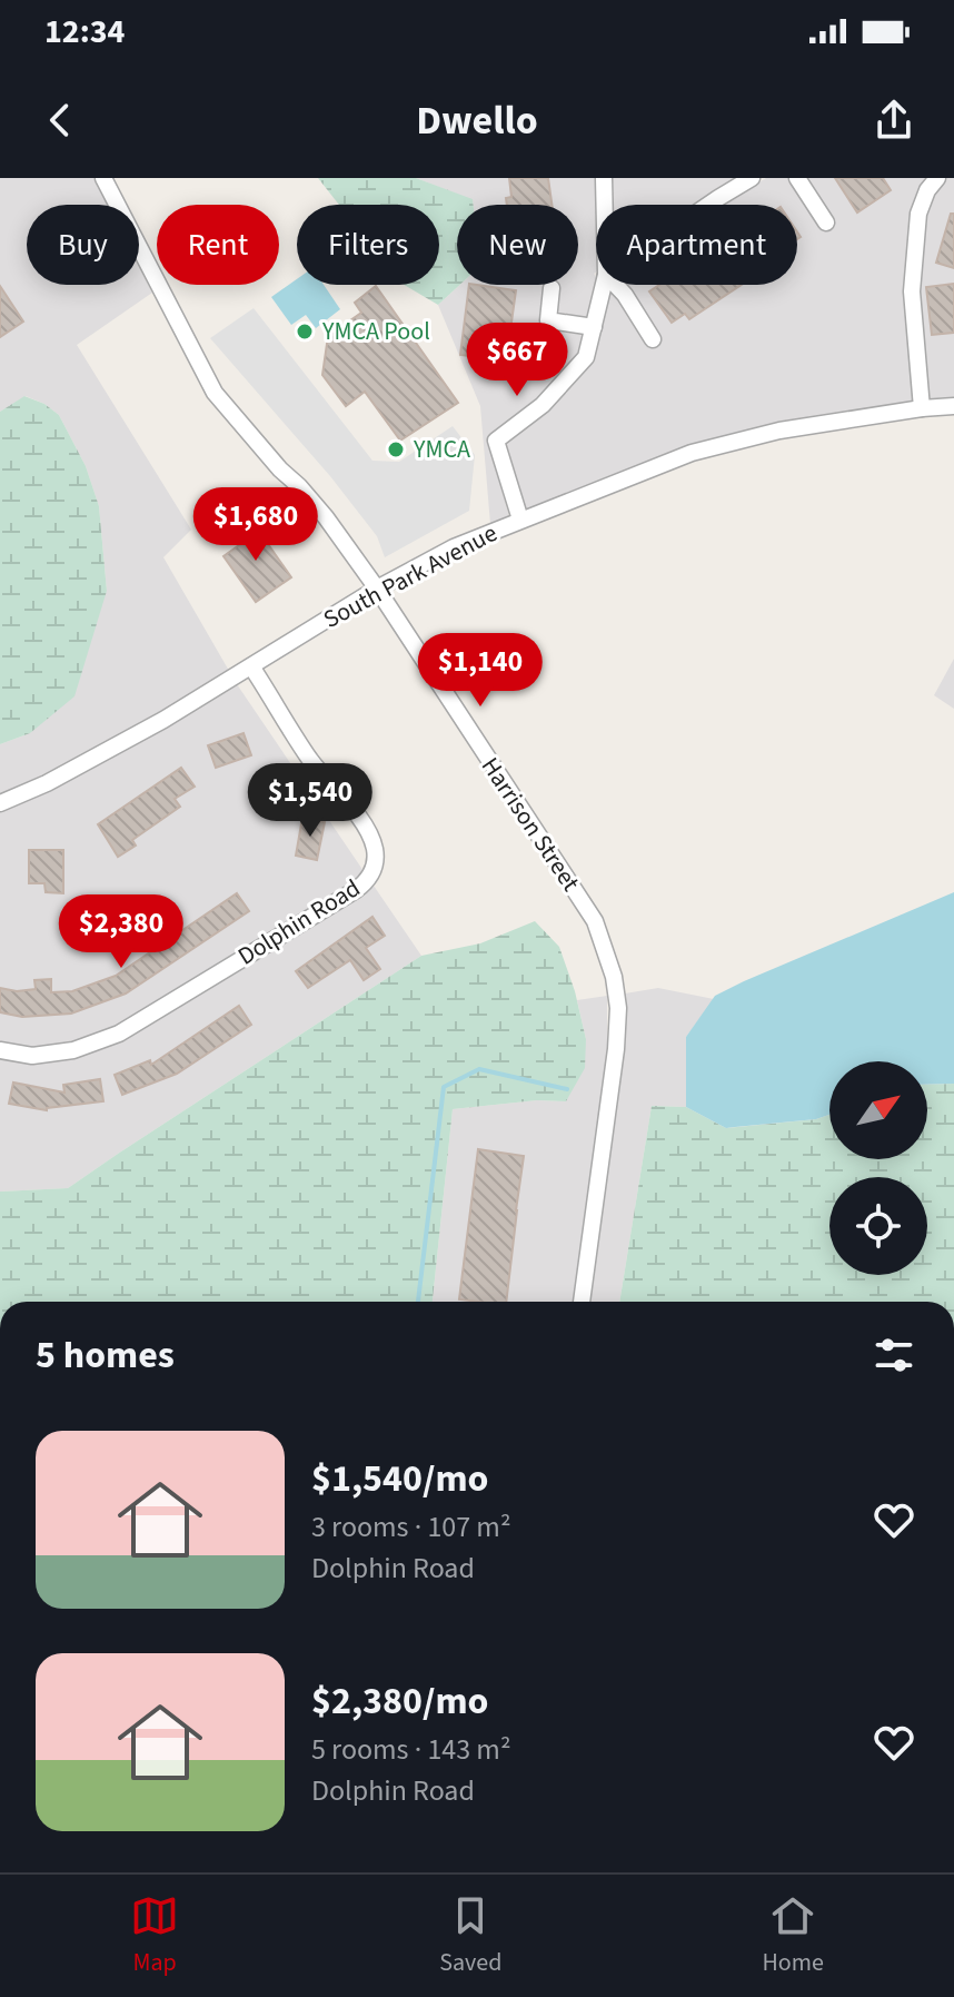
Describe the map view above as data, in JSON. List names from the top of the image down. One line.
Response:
{"streets":{"street":["South Park Avenue","Harrison Street","Dolphin Road"]},"crossings":[["South Park Avenue","Harrison Street"],["South Park Avenue","Dolphin Road"]],"places":["YMCA Pool","YMCA"],"north":"top right","page":{"status":"12:34","header":"Dwello","chip":["Buy","Rent","Filters","New","Apartment"],"price":["$667","$1,680","$1,140","$1,540","$2,380"],"heading":"5 homes","list":[{"name":"$1,540/mo","note":"3 rooms · 107 m² · Dolphin Road"},{"name":"$2,380/mo","note":"5 rooms · 143 m² · Dolphin Road"}],"tabs":["Map","Saved","Home"]}}
